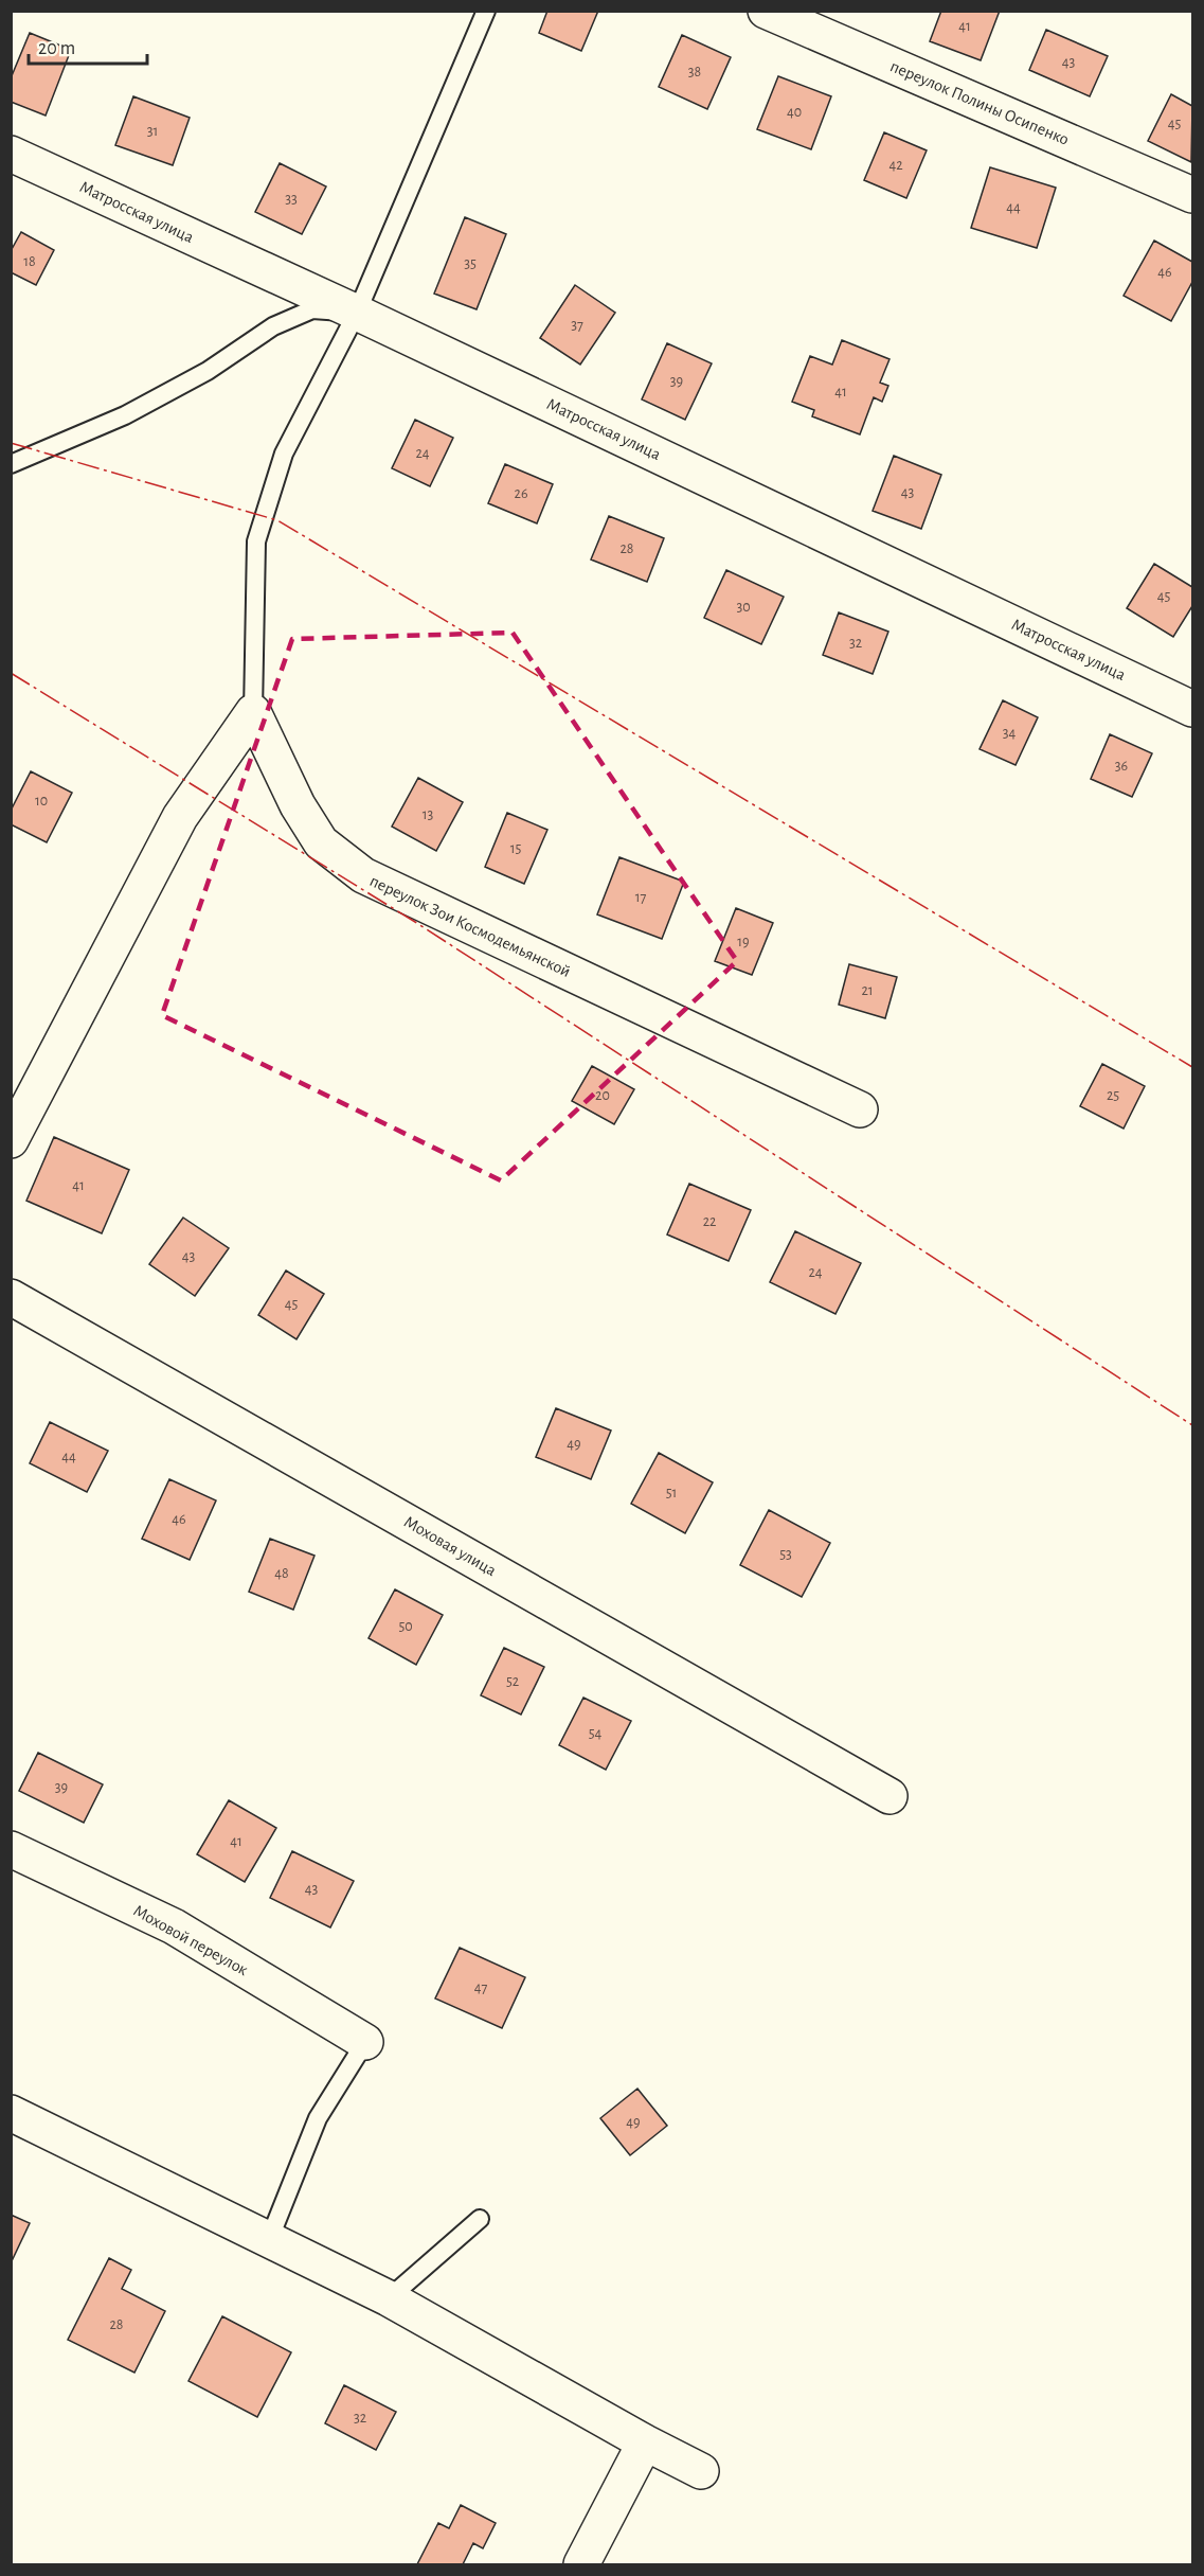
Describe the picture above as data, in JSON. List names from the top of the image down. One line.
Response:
{"streets":{"street":["переулок Полины Осипенко","Матросская улица","переулок Зои Космодемьянской","Моховая улица","Моховой переулок"]},"house_numbers":["41","43","38","40","45","31","42","33","44","18","35","46","37","39","41","24","43","26","28","45","30","32","34","36","10","13","15","17","19","21","20","25","41","22","43","24","45","49","44","51","46","53","48","50","52","54","39","41","43","47","49","28","32"],"scale_bar":"20 m"}
